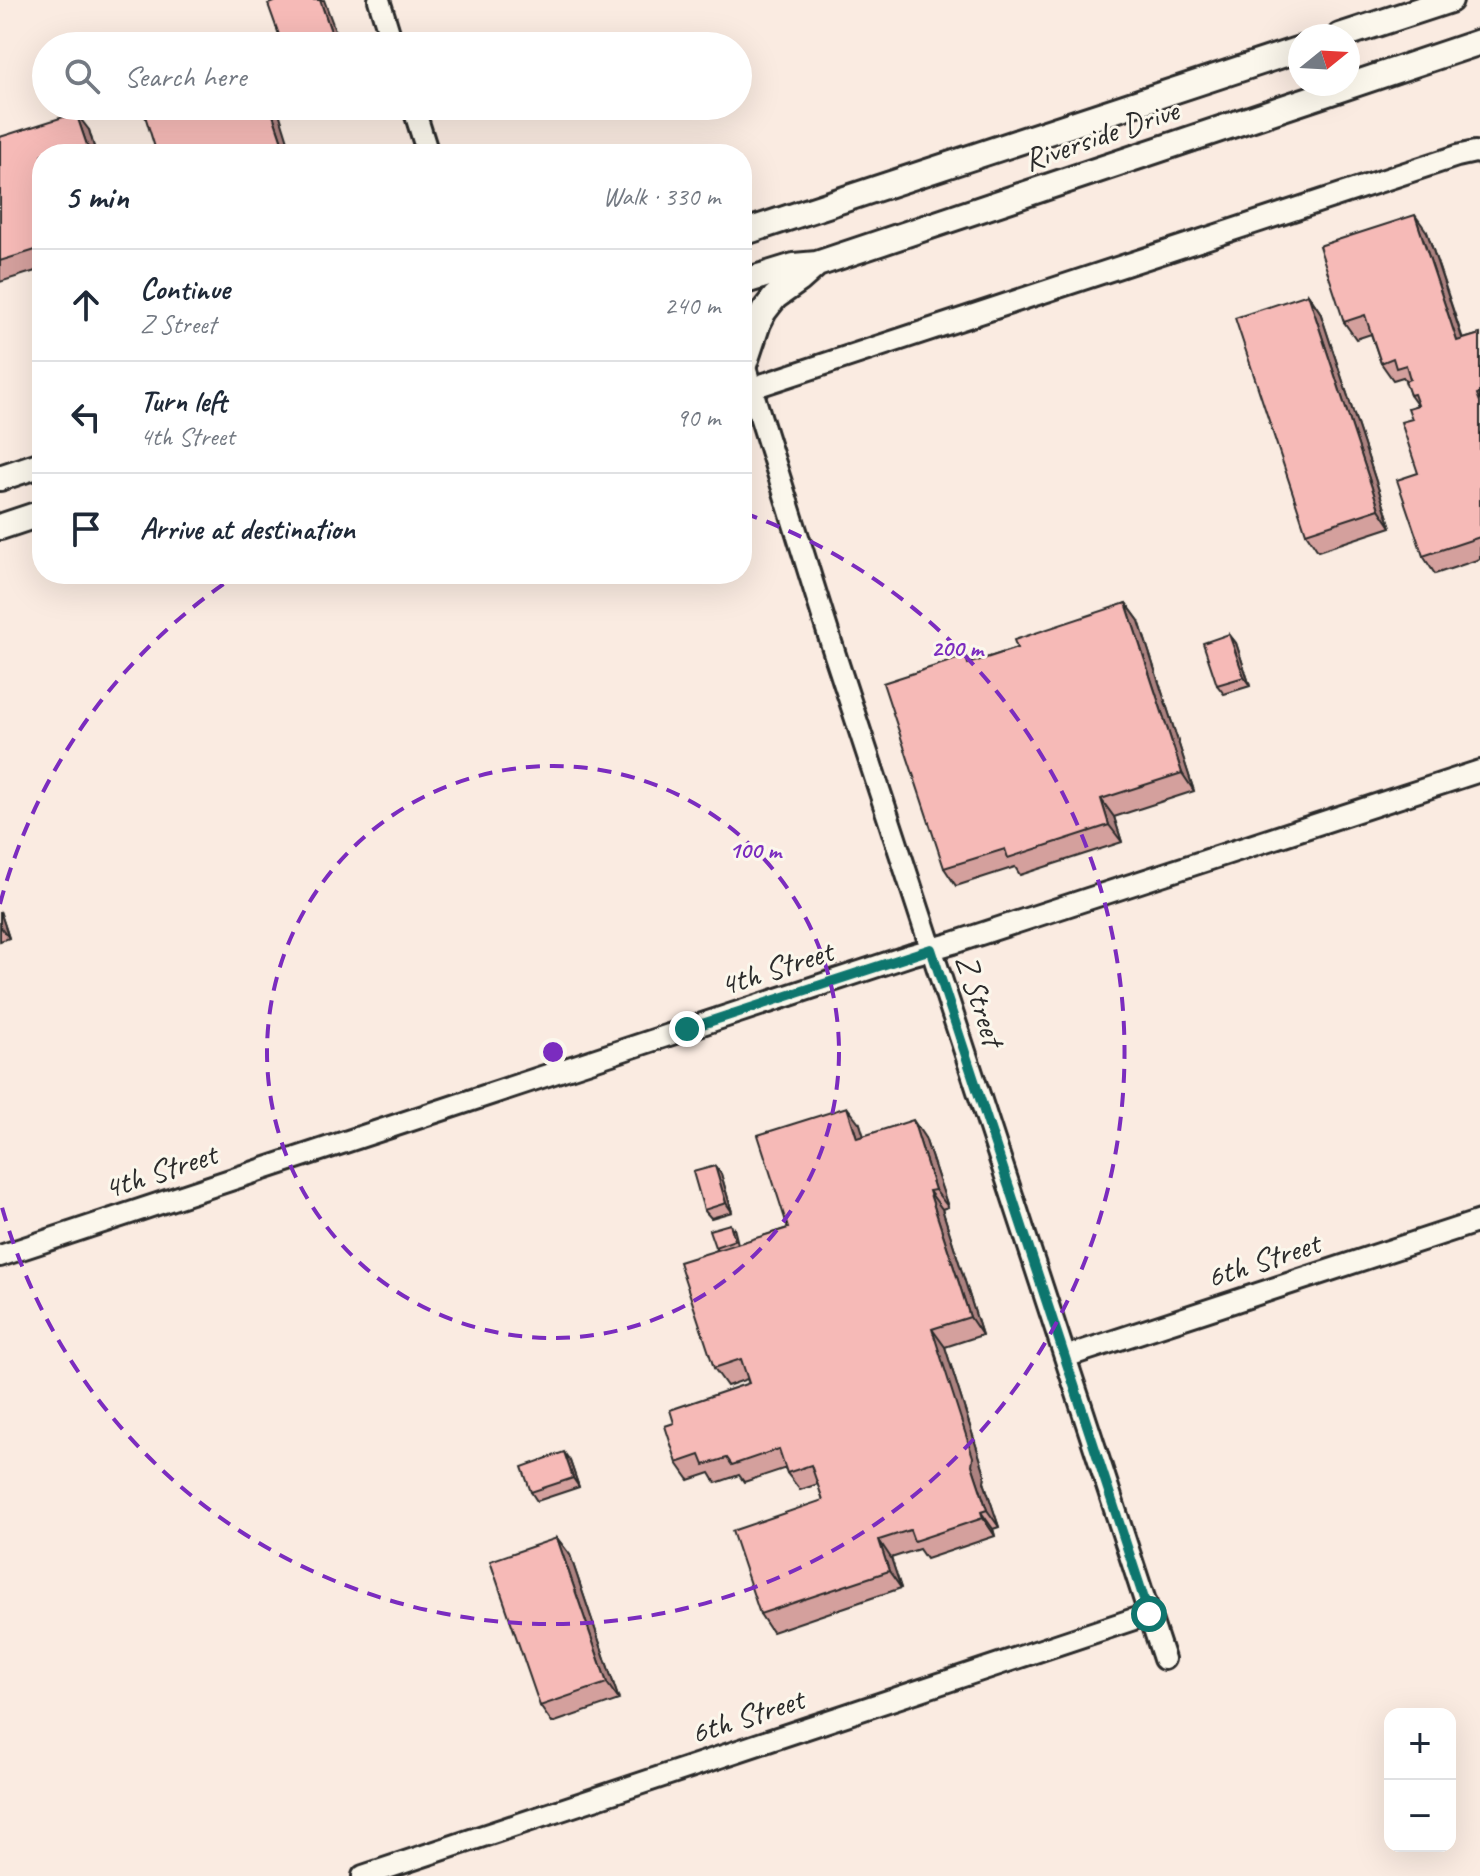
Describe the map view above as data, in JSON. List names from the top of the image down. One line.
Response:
{"streets":{"street":["Riverside Drive","4th Street","Z Street","6th Street"]},"crossings":[["4th Street","Z Street"],["Z Street","6th Street"]],"north":"right","page":{"search":"Search here","heading":["5 min","Walk · 330 m"],"list":[["Continue","Z Street","240 m"],["Turn left","4th Street","90 m"],"Arrive at destination"],"map_buttons":["+","−"]},"rings":["200 m","100 m"]}
